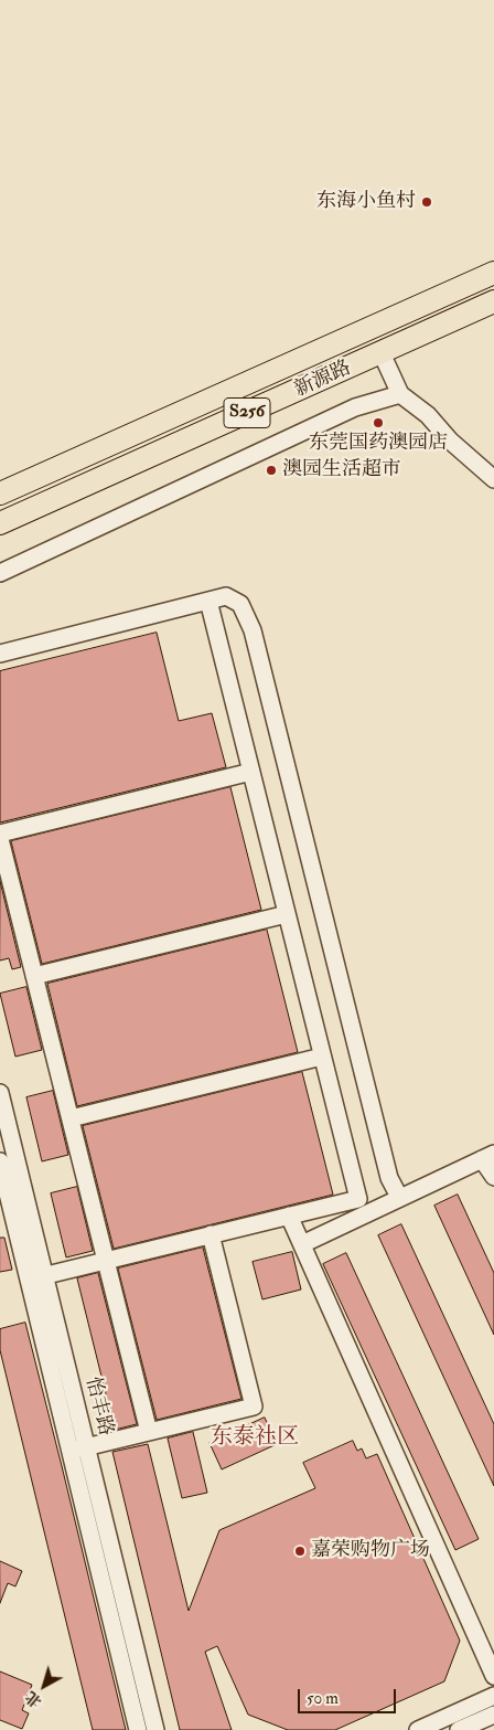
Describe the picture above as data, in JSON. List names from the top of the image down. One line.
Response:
{"streets":{"main road":["新源路","S256"],"street":["怡丰路"]},"districts":["东泰社区"],"places":["东海小鱼村","东莞国药澳园店","澳园生活超市","嘉荣购物广场"],"scale_bar":"50 m","north":"bottom left"}
